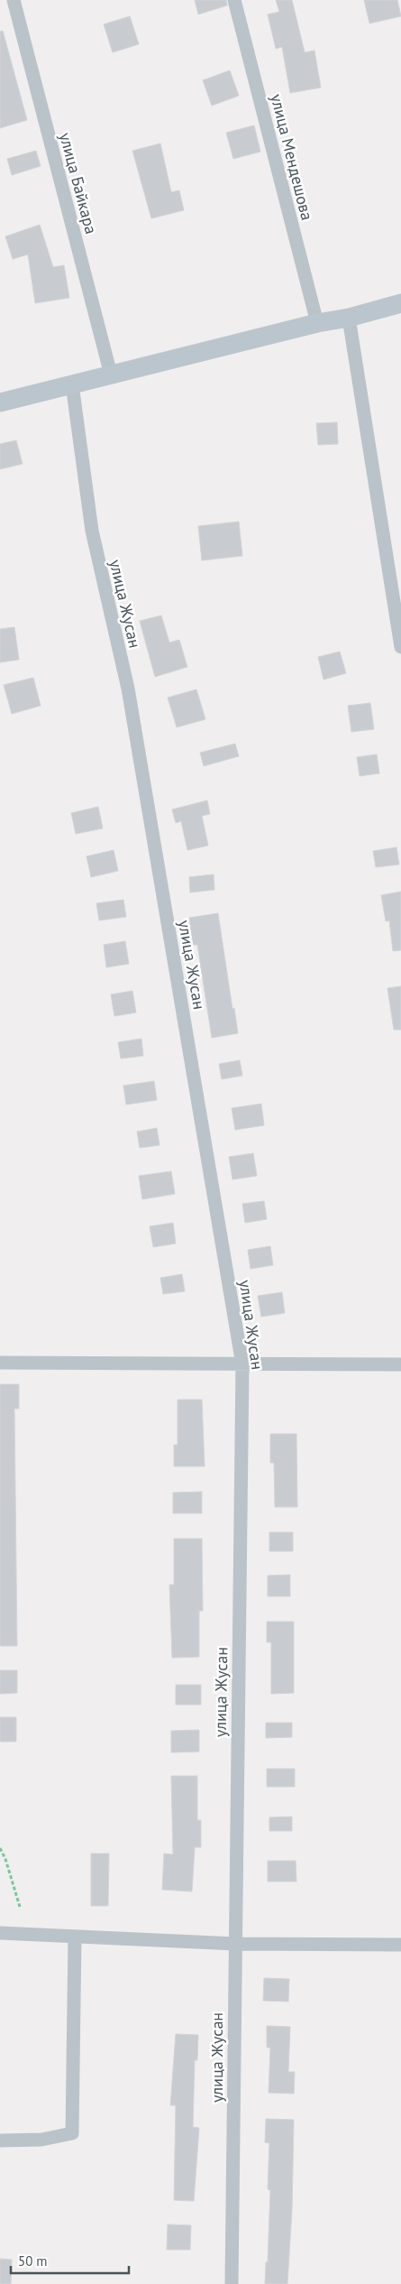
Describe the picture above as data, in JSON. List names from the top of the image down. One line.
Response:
{"streets":{"street":["улица Мендешова","улица Байкара","улица Жусан"]},"scale_bar":"50 m"}
